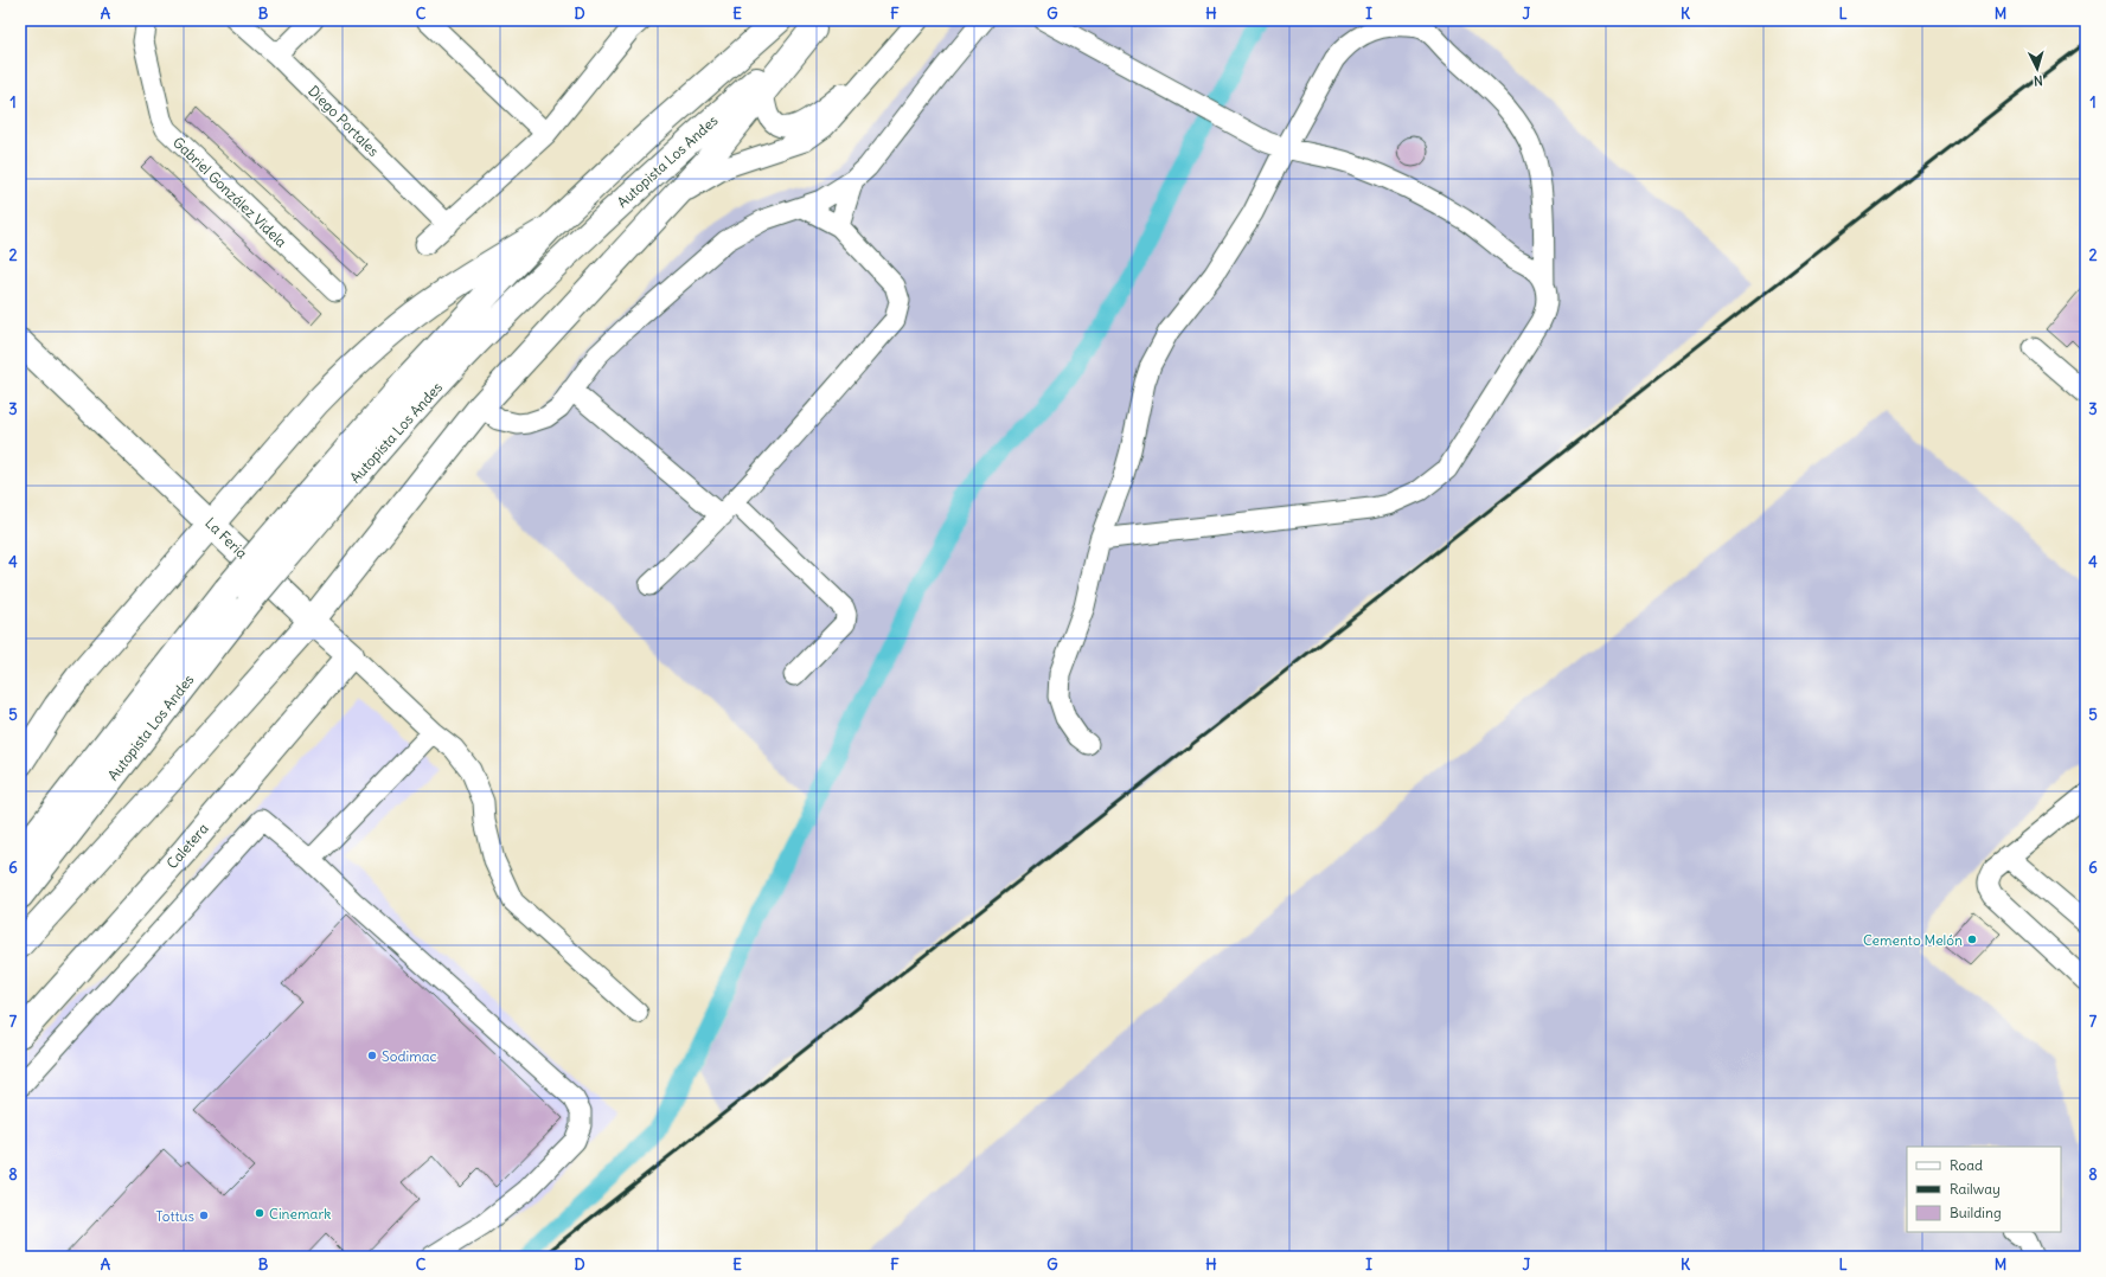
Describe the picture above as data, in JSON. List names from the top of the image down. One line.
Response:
{"streets":{"main road":["Autopista Los Andes","La Feria","Caletera"],"street":["Diego Portales","Gabriel González Videla"]},"crossings":[["La Feria","Caletera"]],"places":["Cemento Melón","Sodimac","Cinemark","Tottus"],"legend":["Road","Railway","Building"],"north":"bottom","grid":{"columns":["A","B","C","D","E","F","G","H","I","J","K","L","M"],"rows":["1","2","3","4","5","6","7","8"]}}
